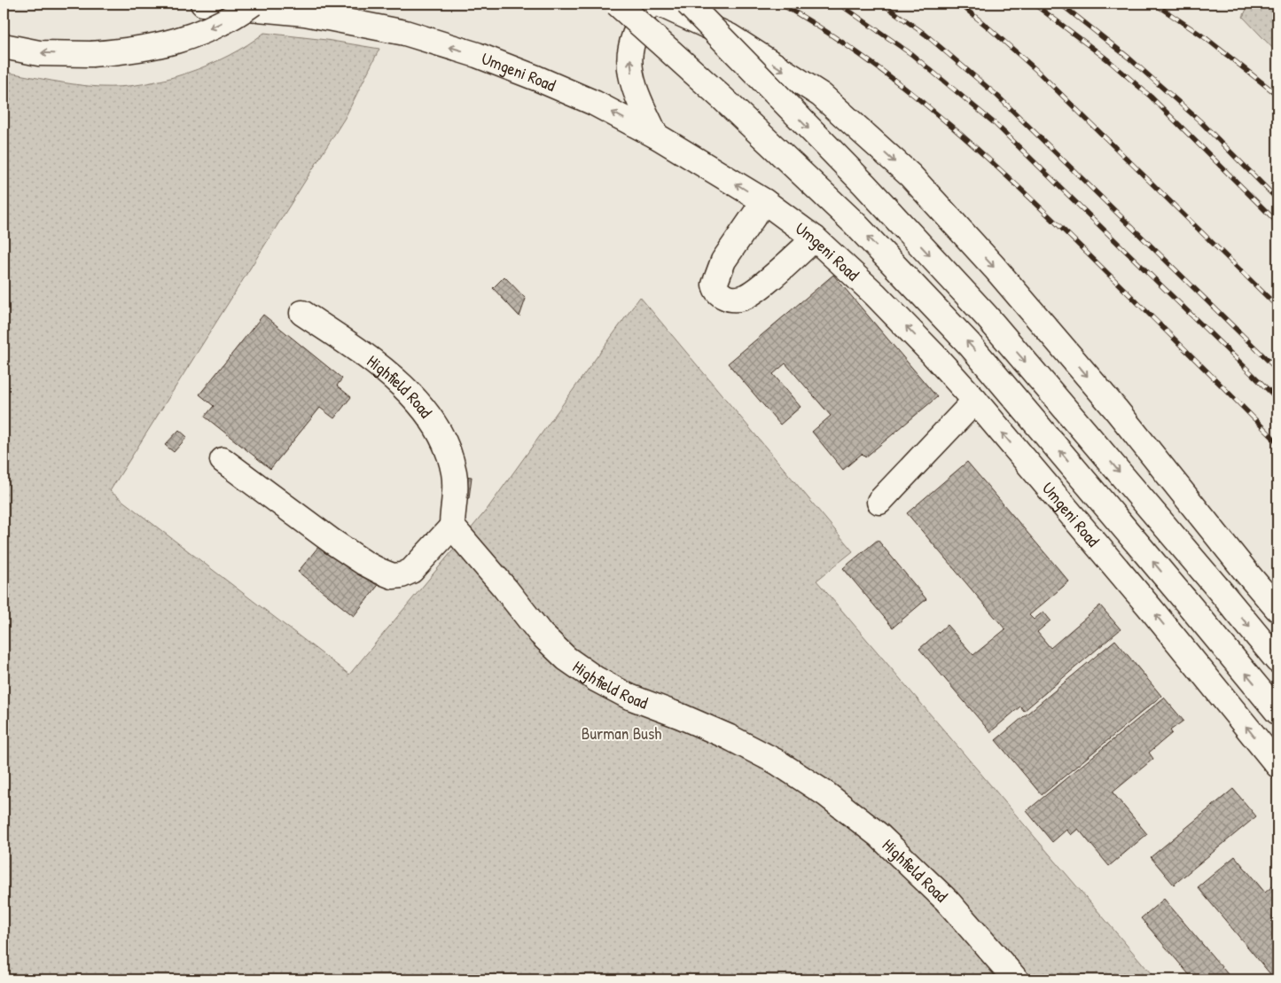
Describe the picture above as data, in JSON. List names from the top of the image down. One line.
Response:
{"streets":{"main road":["Umgeni Road","Highfield Road"]},"parks":["Burman Bush"]}
